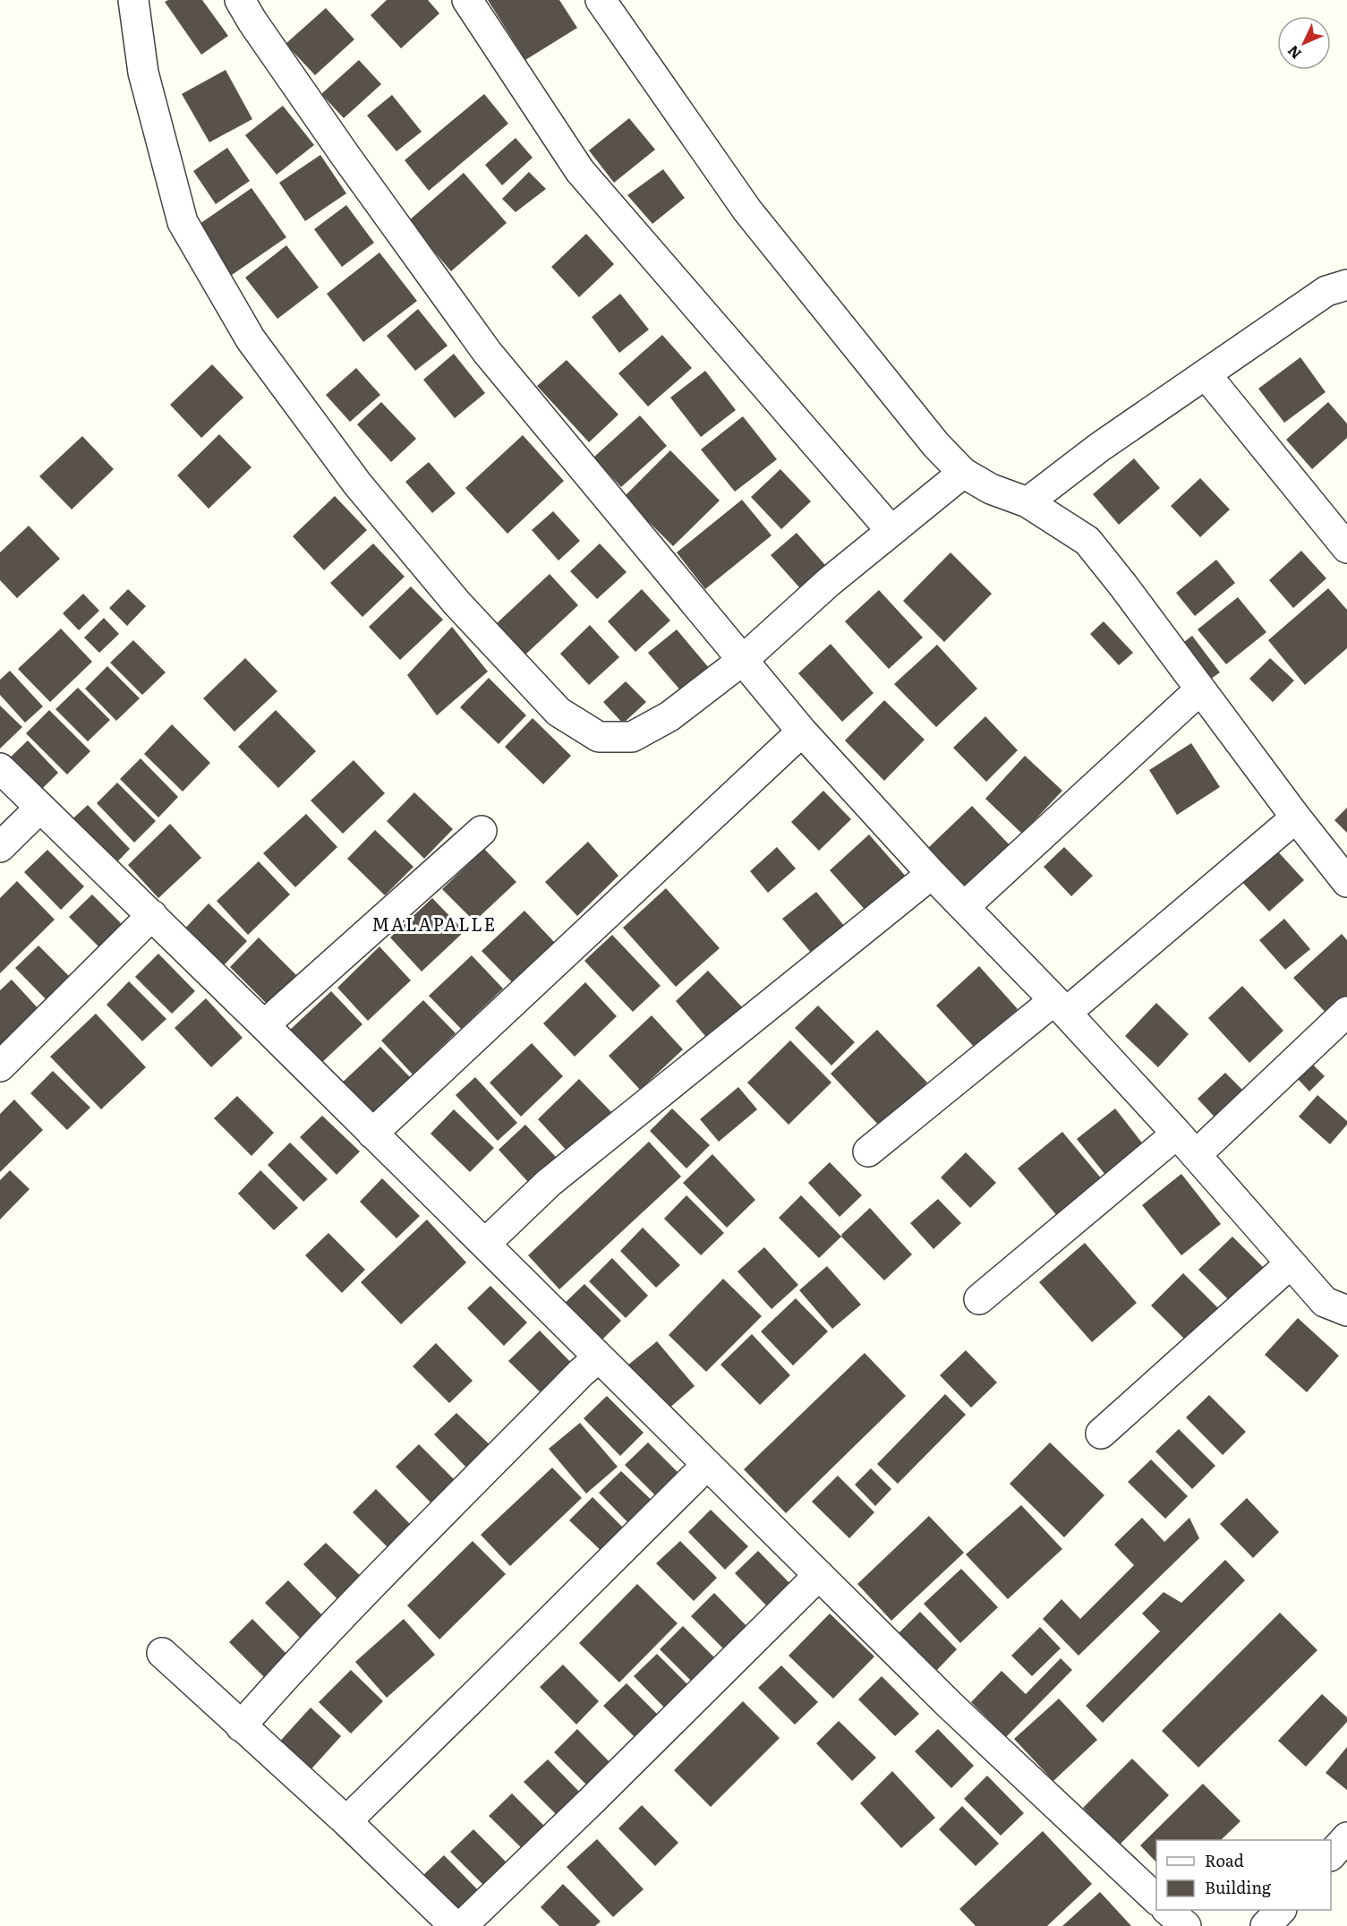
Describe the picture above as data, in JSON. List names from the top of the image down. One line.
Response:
{"districts":["MALAPALLE"],"legend":["Road","Building"],"north":"bottom left"}
